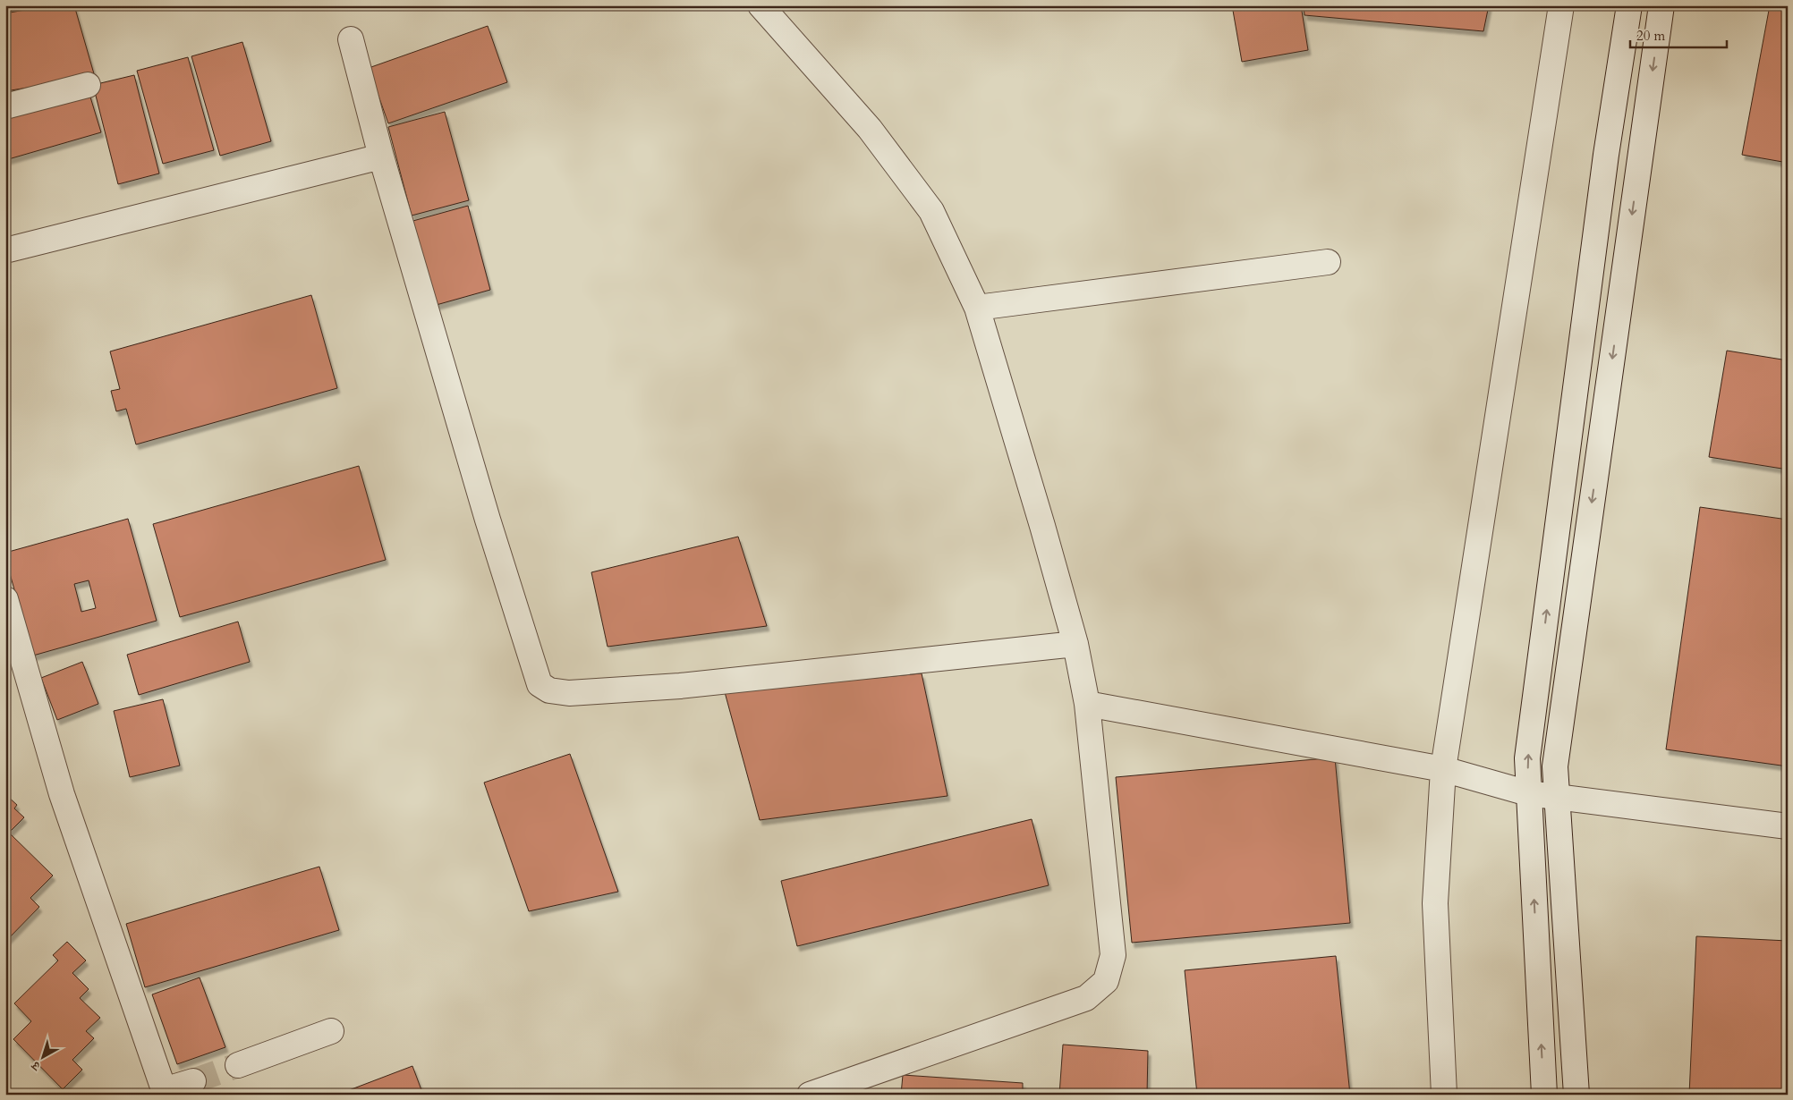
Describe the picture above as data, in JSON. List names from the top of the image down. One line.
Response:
{"scale_bar":"20 m","north":"bottom left"}
